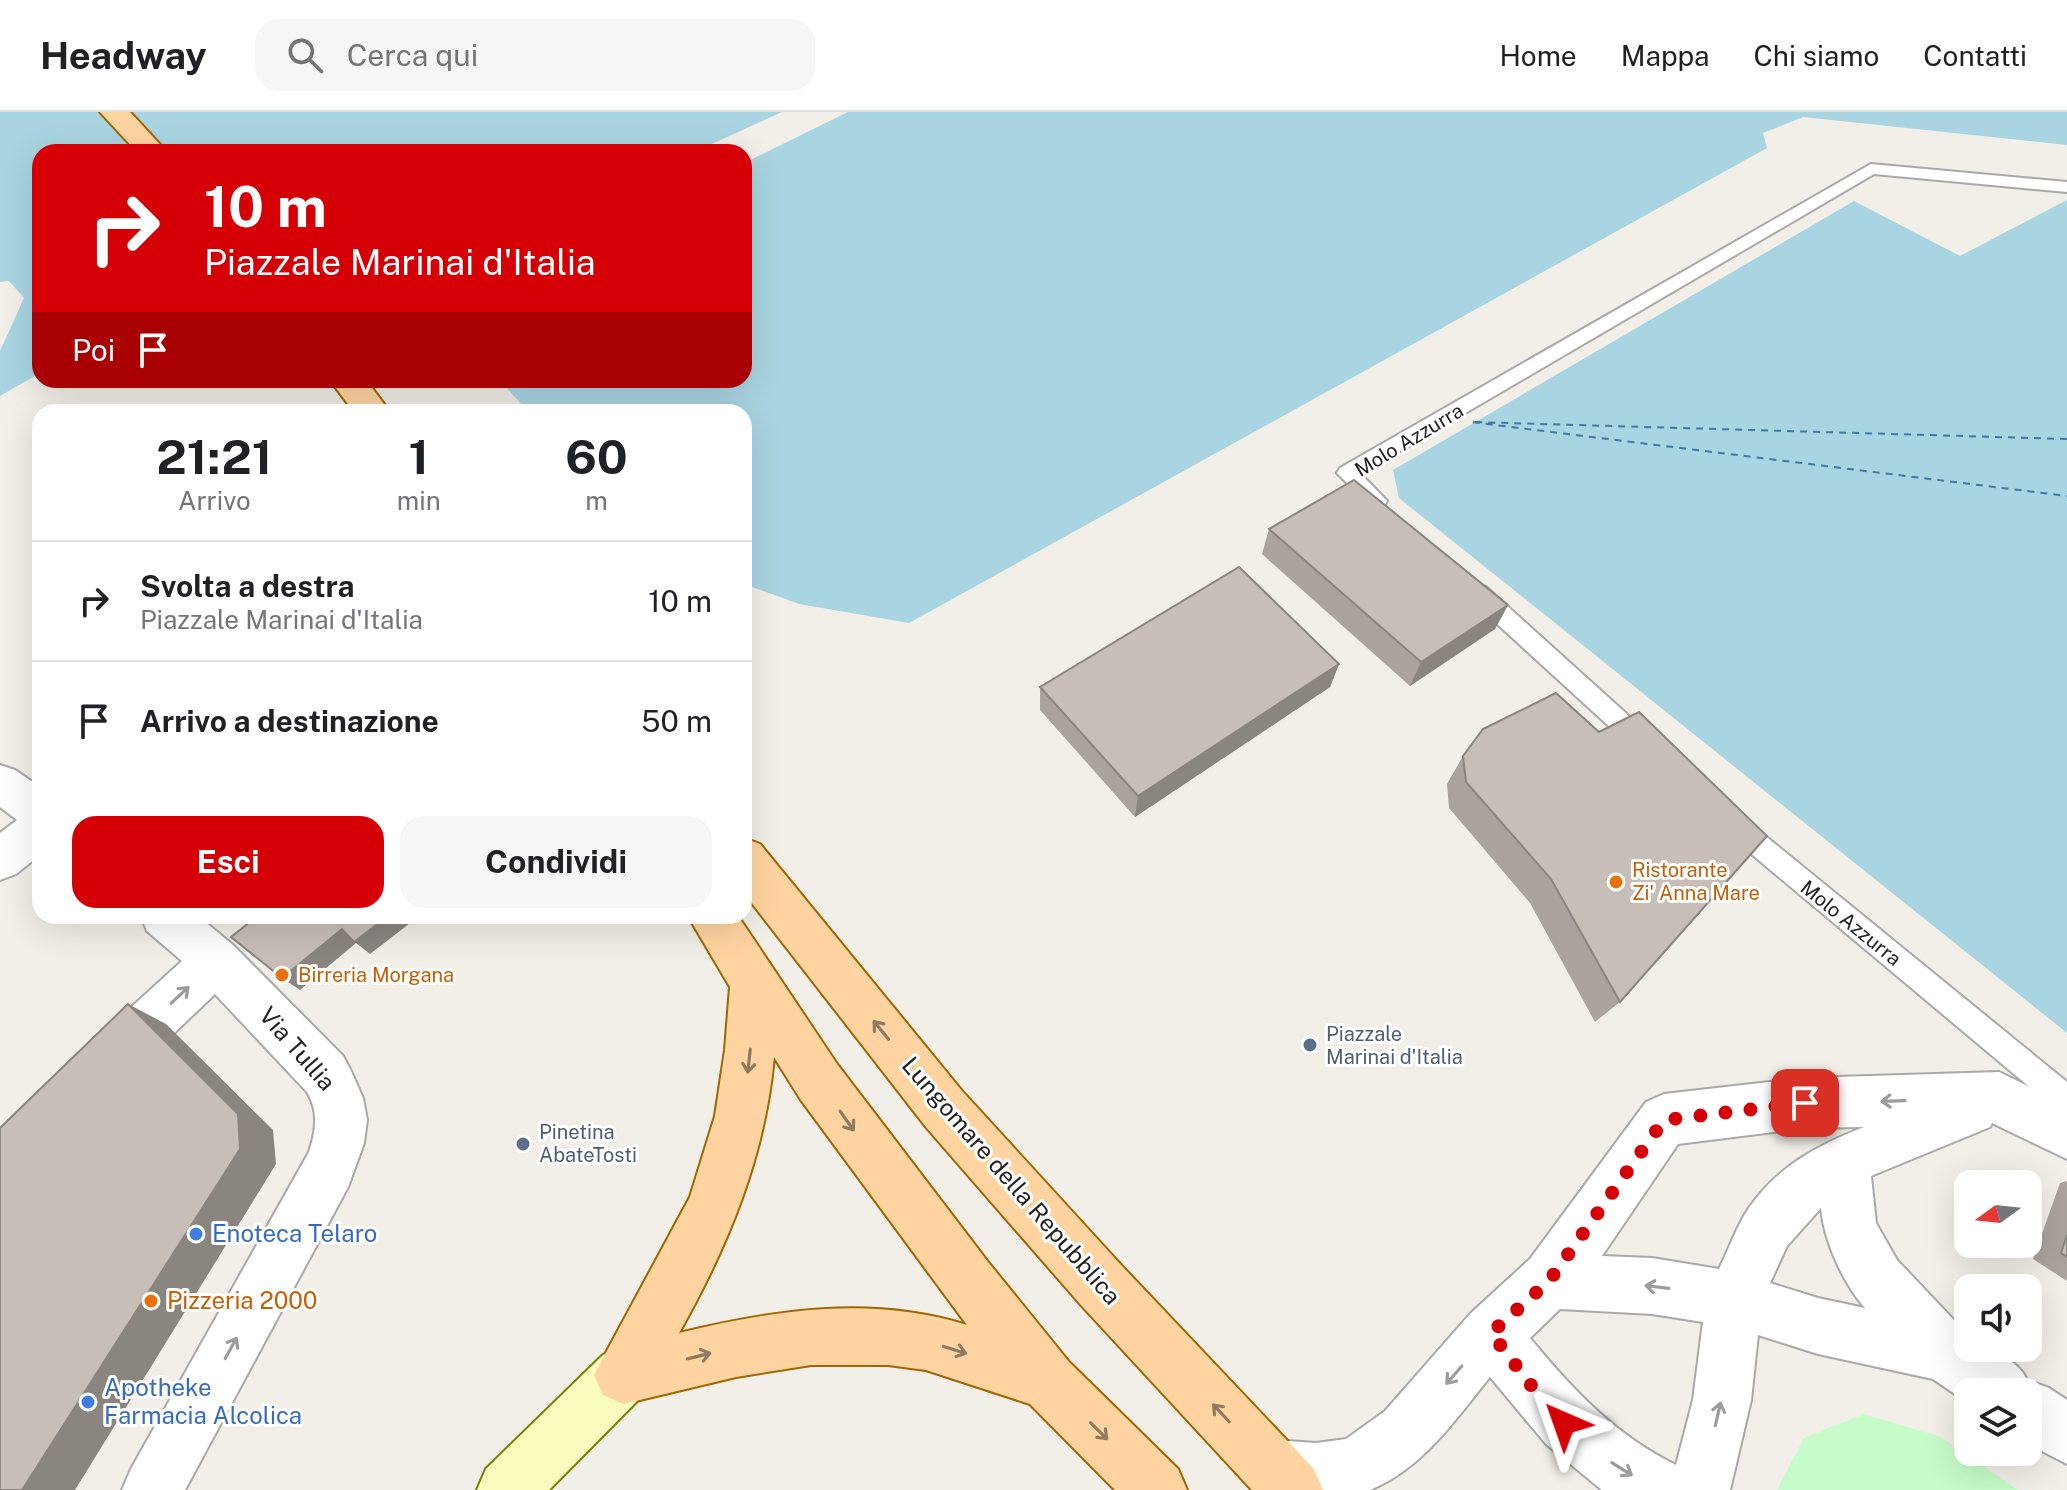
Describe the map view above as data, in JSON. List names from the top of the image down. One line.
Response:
{"streets":{"main road":["Lungomare della Repubblica"],"street":["Via Tullia"],"lane":["Molo Azzurra"]},"one_way":["Via Tullia"],"places":["Ristorante Zi' Anna Mare","Birreria Morgana","Piazzale Marinai d'Italia","Pinetina AbateTosti","Enoteca Telaro","Pizzeria 2000","Apotheke Farmacia Alcolica"],"north":"left","page":{"header":"Headway","search":"Cerca qui","nav":["Home","Mappa","Chi siamo","Contatti"],"turn":["10 m","Piazzale Marinai d'Italia"],"then":"Poi","eta":["21:21","Arrivo","1","min","60","m"],"list":[{"name":"Svolta a destra","note":"Piazzale Marinai d'Italia","value":"10 m"},{"name":"Arrivo a destinazione","value":"50 m"}],"buttons":["Esci","Condividi"]}}
